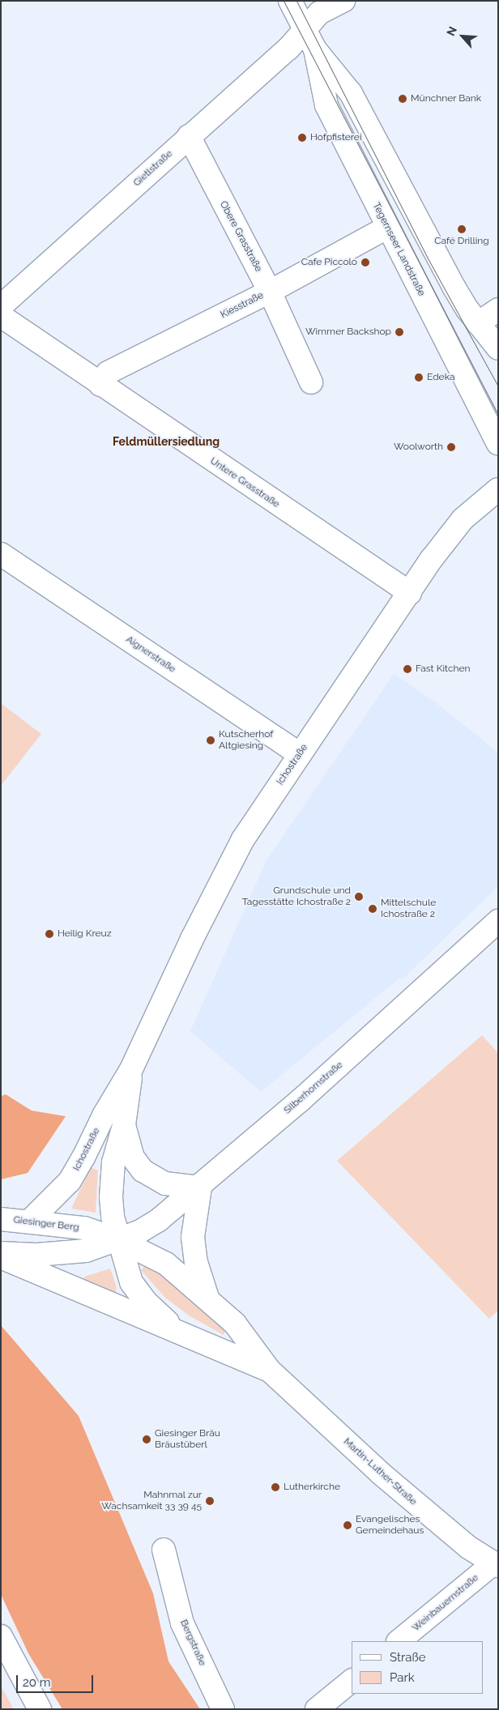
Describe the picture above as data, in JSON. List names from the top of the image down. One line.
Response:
{"streets":{"main road":["Gietlstraße","Obere Grasstraße","Tegernseer Landstraße","Kiesstraße","Untere Grasstraße","Aignerstraße","Ichostraße","Silberhornstraße","Giesinger Berg","Martin-Luther-Straße","Weinbauernstraße","Bergstraße"]},"crossings":[["Gietlstraße","Obere Grasstraße"],["Gietlstraße","Tegernseer Landstraße"],["Obere Grasstraße","Kiesstraße"],["Tegernseer Landstraße","Kiesstraße"],["Kiesstraße","Untere Grasstraße"],["Untere Grasstraße","Ichostraße"],["Aignerstraße","Ichostraße"],["Ichostraße","Silberhornstraße"],["Ichostraße","Giesinger Berg"],["Ichostraße","Martin-Luther-Straße"],["Silberhornstraße","Giesinger Berg"],["Silberhornstraße","Martin-Luther-Straße"],["Giesinger Berg","Martin-Luther-Straße"],["Martin-Luther-Straße","Weinbauernstraße"]],"districts":["Feldmüllersiedlung"],"places":["Münchner Bank","Hofpfisterei","Café Drilling","Cafe Piccolo","Wimmer Backshop","Edeka","Woolworth","Fast Kitchen","Kutscherhof Altgiesing","Grundschule und Tagesstätte Ichostraße 2","Mittelschule Ichostraße 2","Heilig Kreuz","Giesinger Bräu Bräustüberl","Lutherkirche","Mahnmal zur Wachsamkeit 33 39 45","Evangelisches Gemeindehaus"],"legend":["Straße","Park"],"scale_bar":"20 m","north":"top left"}
